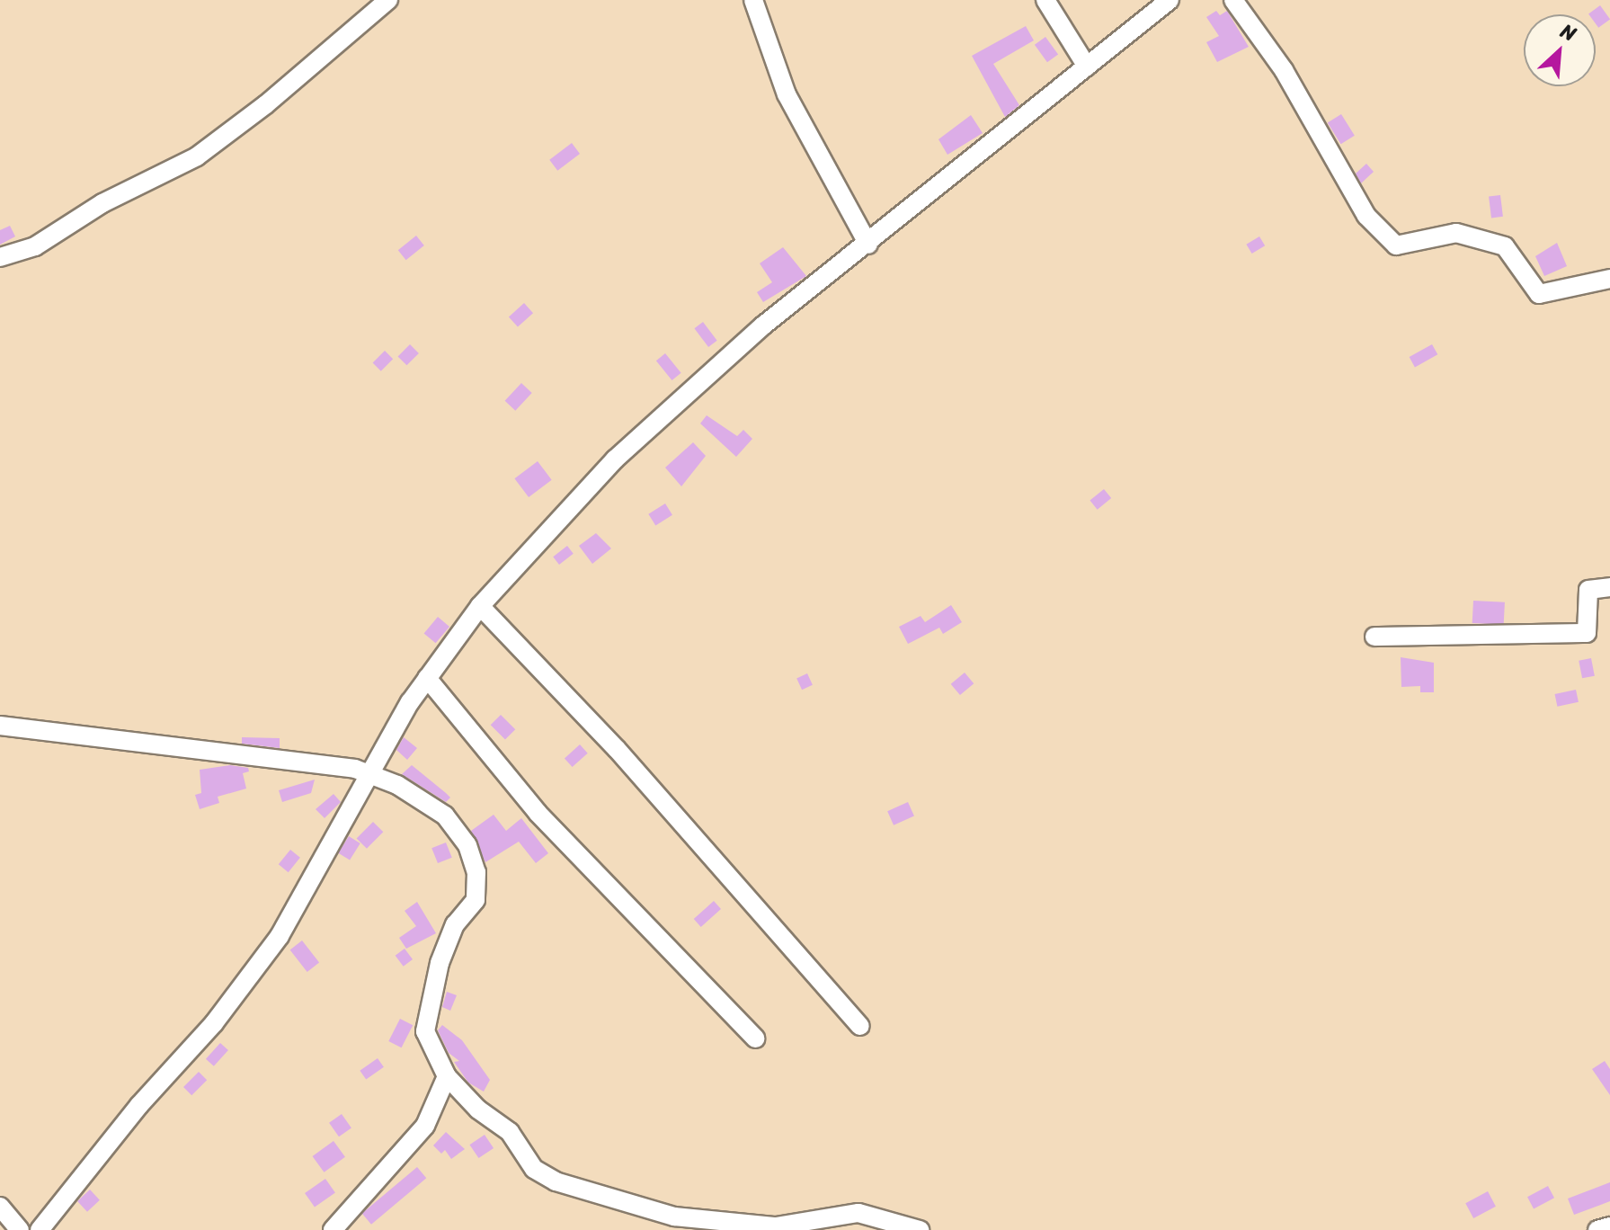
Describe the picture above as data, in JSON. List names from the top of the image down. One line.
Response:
{"north":"top right"}
